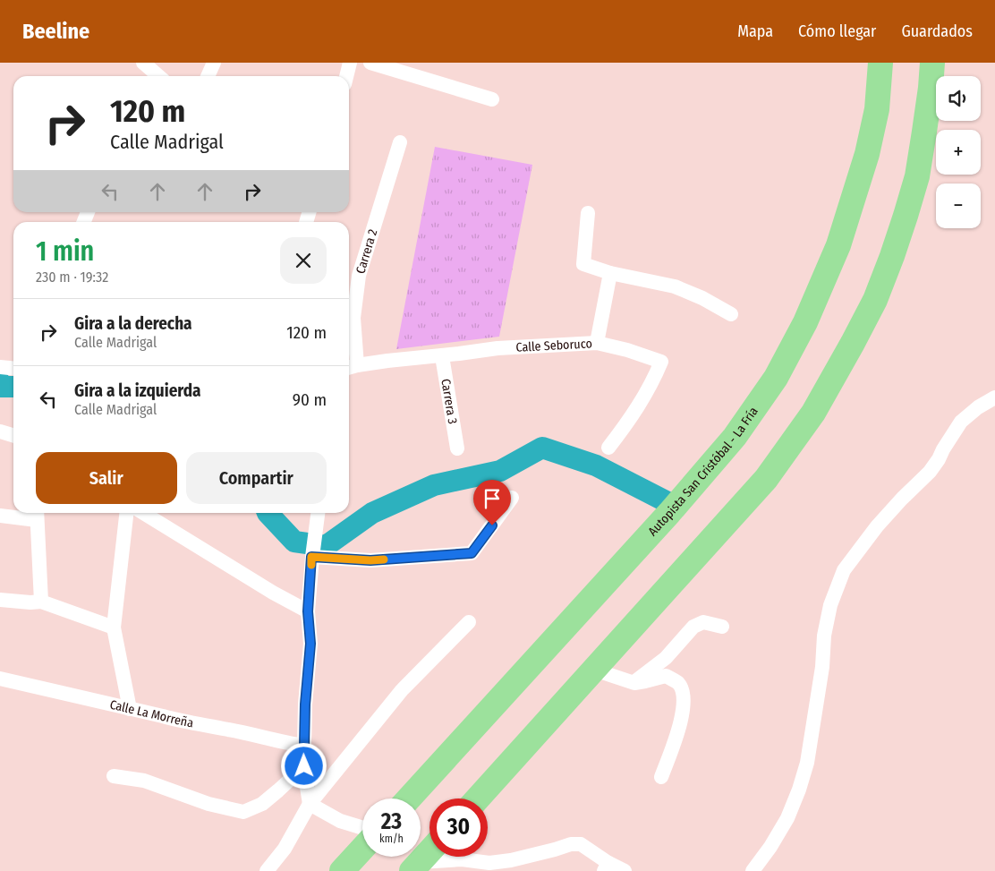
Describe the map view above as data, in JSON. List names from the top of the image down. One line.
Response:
{"streets":{"highway":["Autopista San Cristóbal - La Fría"],"street":["Carrera 2","Calle Seboruco","Carrera 3","Calle La Morreña"]},"crossings":[["Carrera 2","Calle Seboruco"],["Calle Seboruco","Carrera 3"]],"page":{"header":"Beeline","nav":["Mapa","Cómo llegar","Guardados"],"map_buttons":["+","−"],"turn":["120 m","Calle Madrigal"],"heading":["1 min","230 m · 19:32"],"list":[{"name":"Gira a la derecha","note":"Calle Madrigal","value":"120 m"},{"name":"Gira a la izquierda","note":"Calle Madrigal","value":"90 m"}],"buttons":["Salir","Compartir"],"speed":"23 km/h","limit":"30"}}
